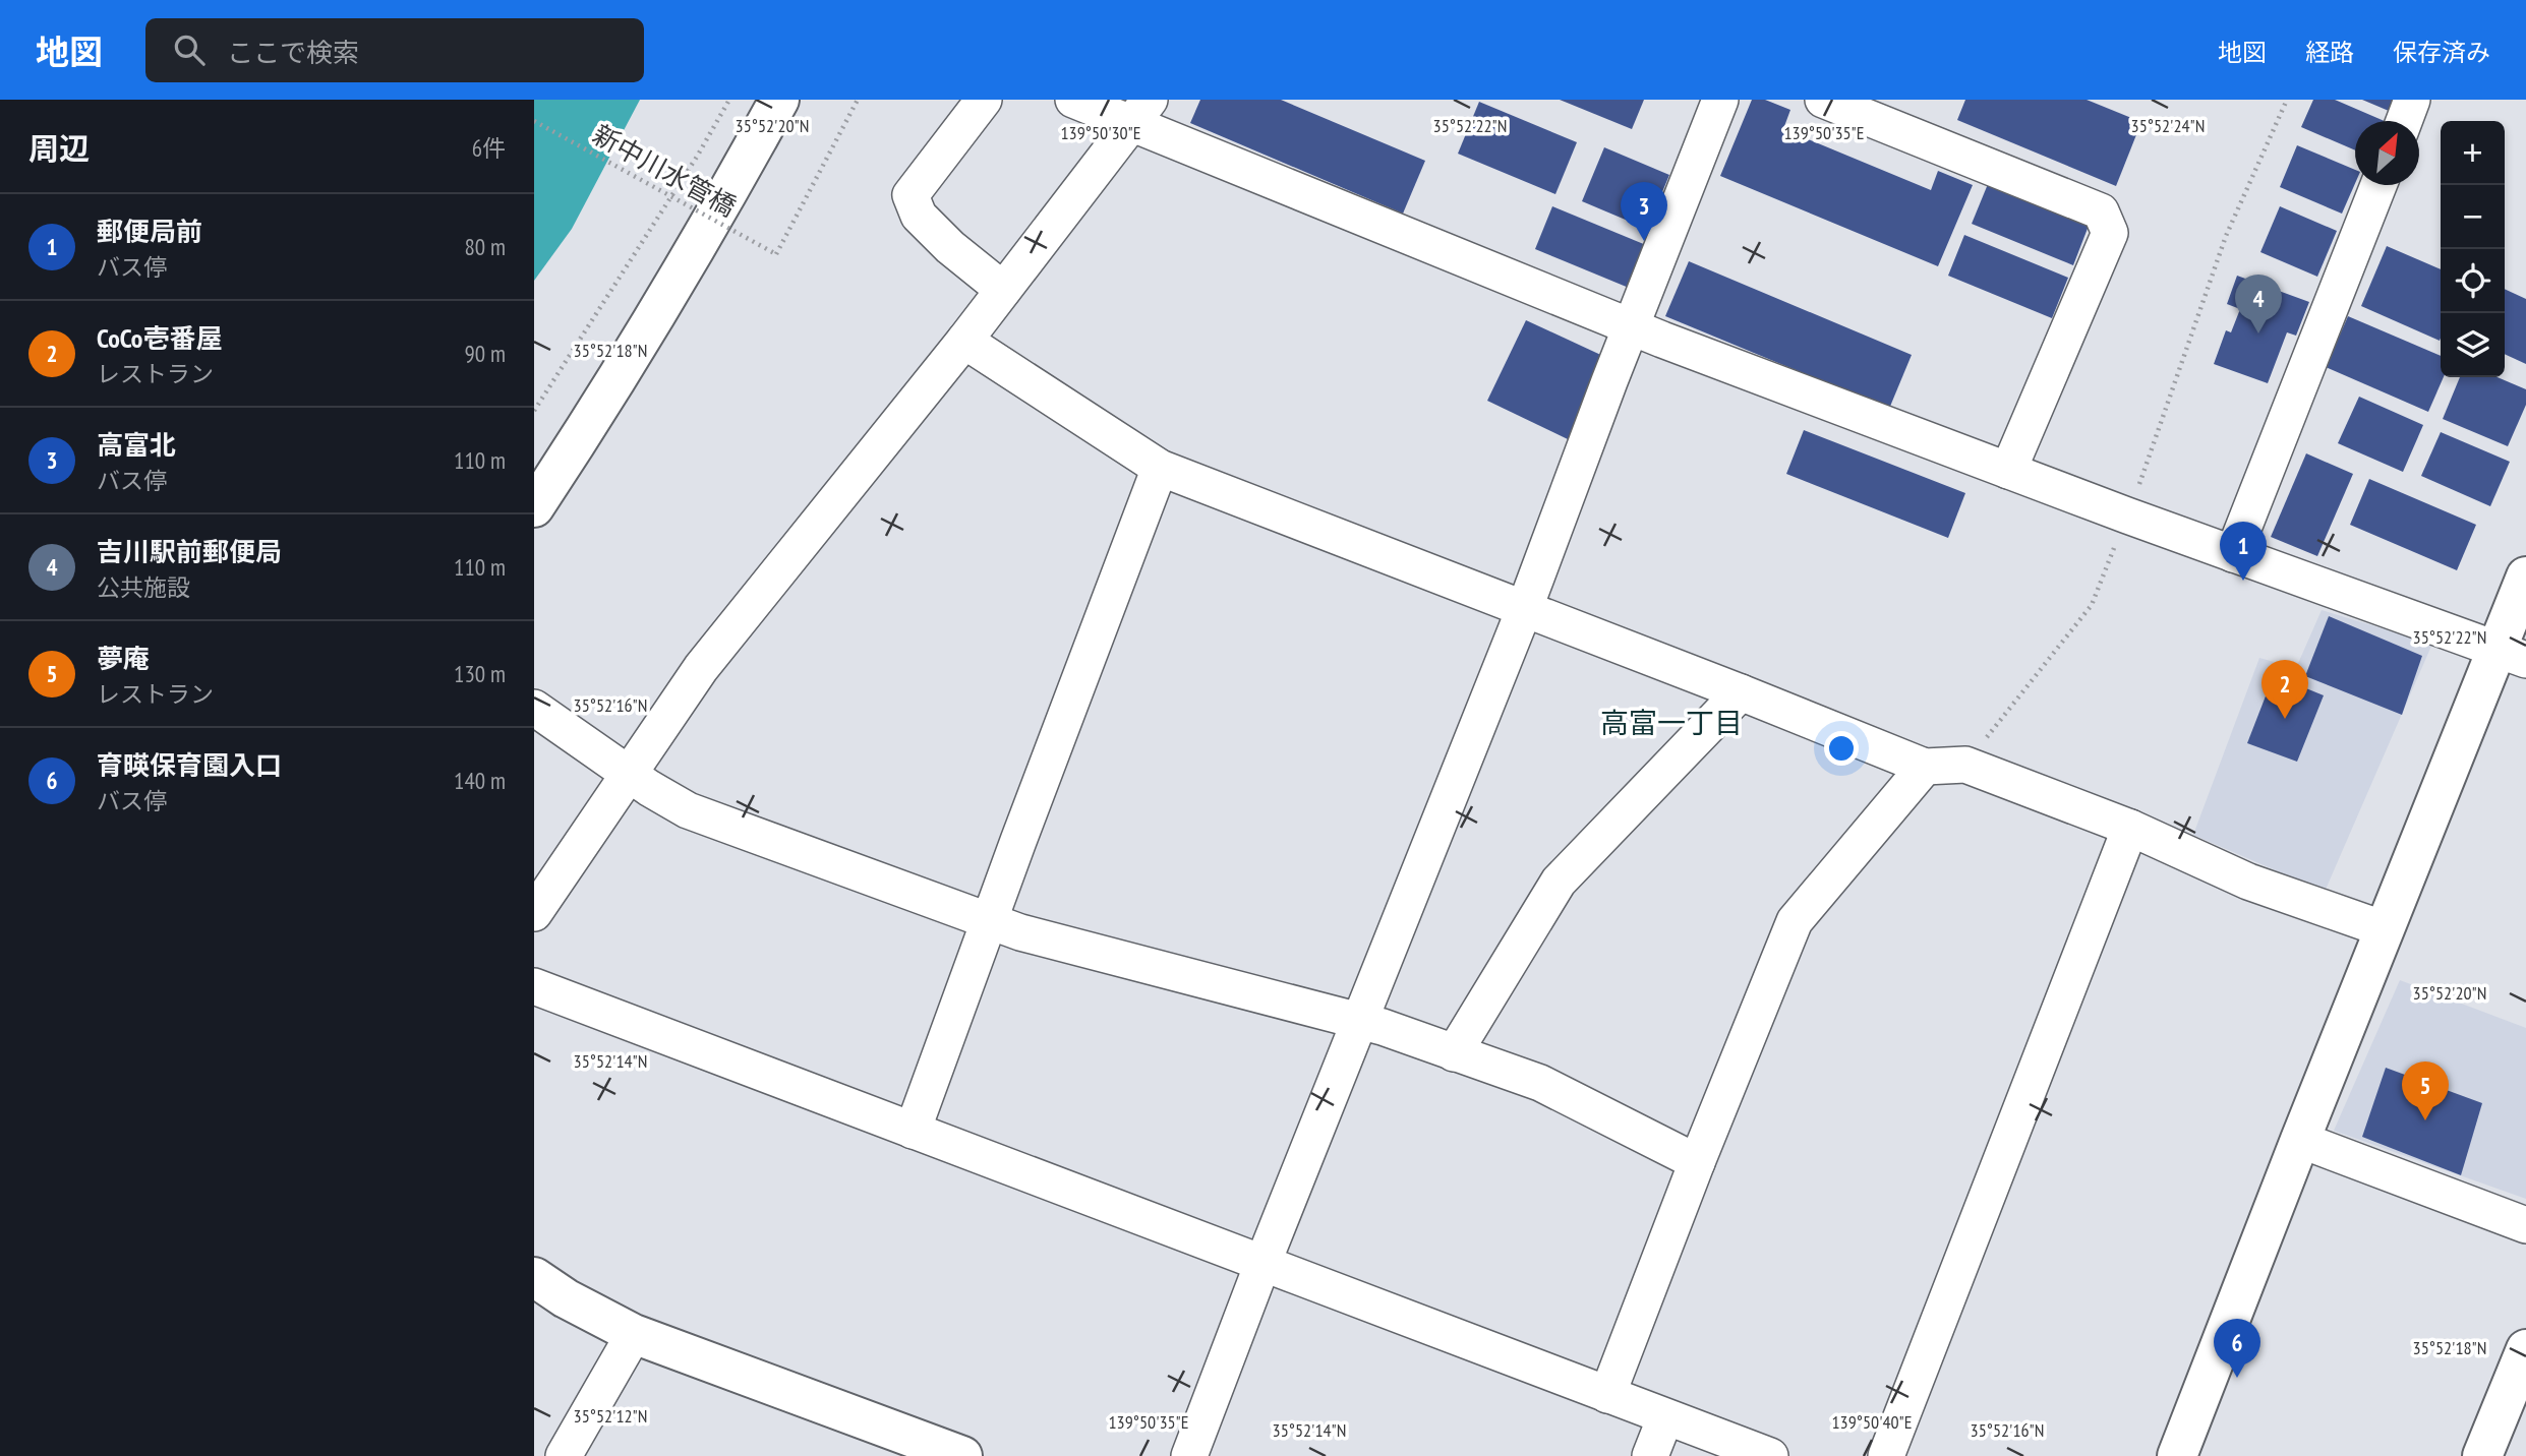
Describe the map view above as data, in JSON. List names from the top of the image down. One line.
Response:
{"streets":{"path":["新中川水管橋"]},"districts":["高富一丁目"],"north":"top right","page":{"header":"地図","search":"ここで検索","nav":["地図","経路","保存済み"],"heading":["周辺","6件"],"map_buttons":["+","−"],"pins":["3","4","1","2","5","6"],"list":[{"mark":"1","name":"郵便局前","note":"バス停","value":"80 m"},{"mark":"2","name":"CoCo壱番屋","note":"レストラン","value":"90 m"},{"mark":"3","name":"高富北","note":"バス停","value":"110 m"},{"mark":"4","name":"吉川駅前郵便局","note":"公共施設","value":"110 m"},{"mark":"5","name":"夢庵","note":"レストラン","value":"130 m"},{"mark":"6","name":"育暎保育園入口","note":"バス停","value":"140 m"}]},"coordinates":["35°52'20\"N","35°52'22\"N","35°52'24\"N","139°50'30\"E","139°50'35\"E","35°52'18\"N","35°52'16\"N","35°52'14\"N","35°52'12\"N","139°50'40\"E"]}
